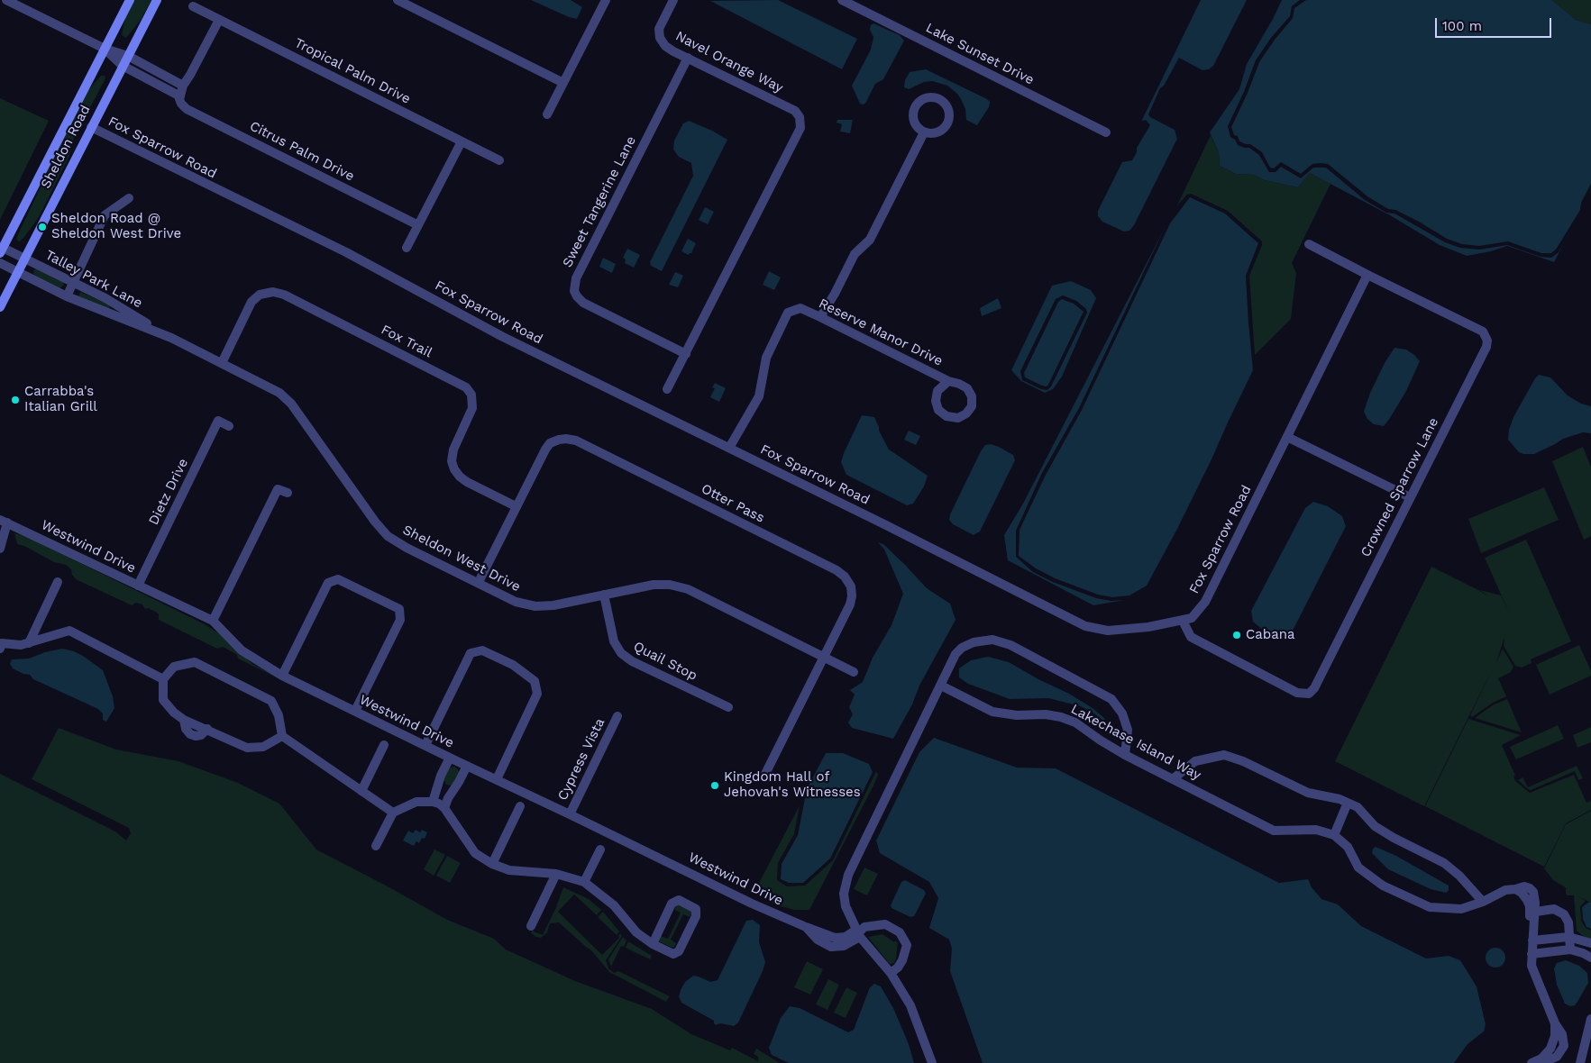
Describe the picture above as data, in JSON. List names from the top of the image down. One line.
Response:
{"streets":{"main road":["Sheldon Road"],"street":["Lake Sunset Drive","Navel Orange Way","Tropical Palm Drive","Fox Sparrow Road","Citrus Palm Drive","Sweet Tangerine Lane","Talley Park Lane","Reserve Manor Drive","Fox Trail","Crowned Sparrow Lane","Dietz Drive","Otter Pass","Westwind Drive","Sheldon West Drive","Quail Stop","Lakechase Island Way","Cypress Vista"]},"crossings":[["Navel Orange Way","Sweet Tangerine Lane"],["Sheldon Road","Fox Sparrow Road"],["Sheldon Road","Citrus Palm Drive"],["Sheldon Road","Talley Park Lane"],["Fox Sparrow Road","Reserve Manor Drive"],["Fox Sparrow Road","Crowned Sparrow Lane"],["Talley Park Lane","Fox Trail"],["Talley Park Lane","Sheldon West Drive"],["Fox Trail","Otter Pass"],["Fox Trail","Sheldon West Drive"],["Dietz Drive","Westwind Drive"],["Otter Pass","Sheldon West Drive"],["Westwind Drive","Cypress Vista"],["Sheldon West Drive","Quail Stop"]],"places":["Sheldon Road @ Sheldon West Drive","Carrabba's Italian Grill","Cabana","Kingdom Hall of Jehovah's Witnesses"],"scale_bar":"100 m"}
